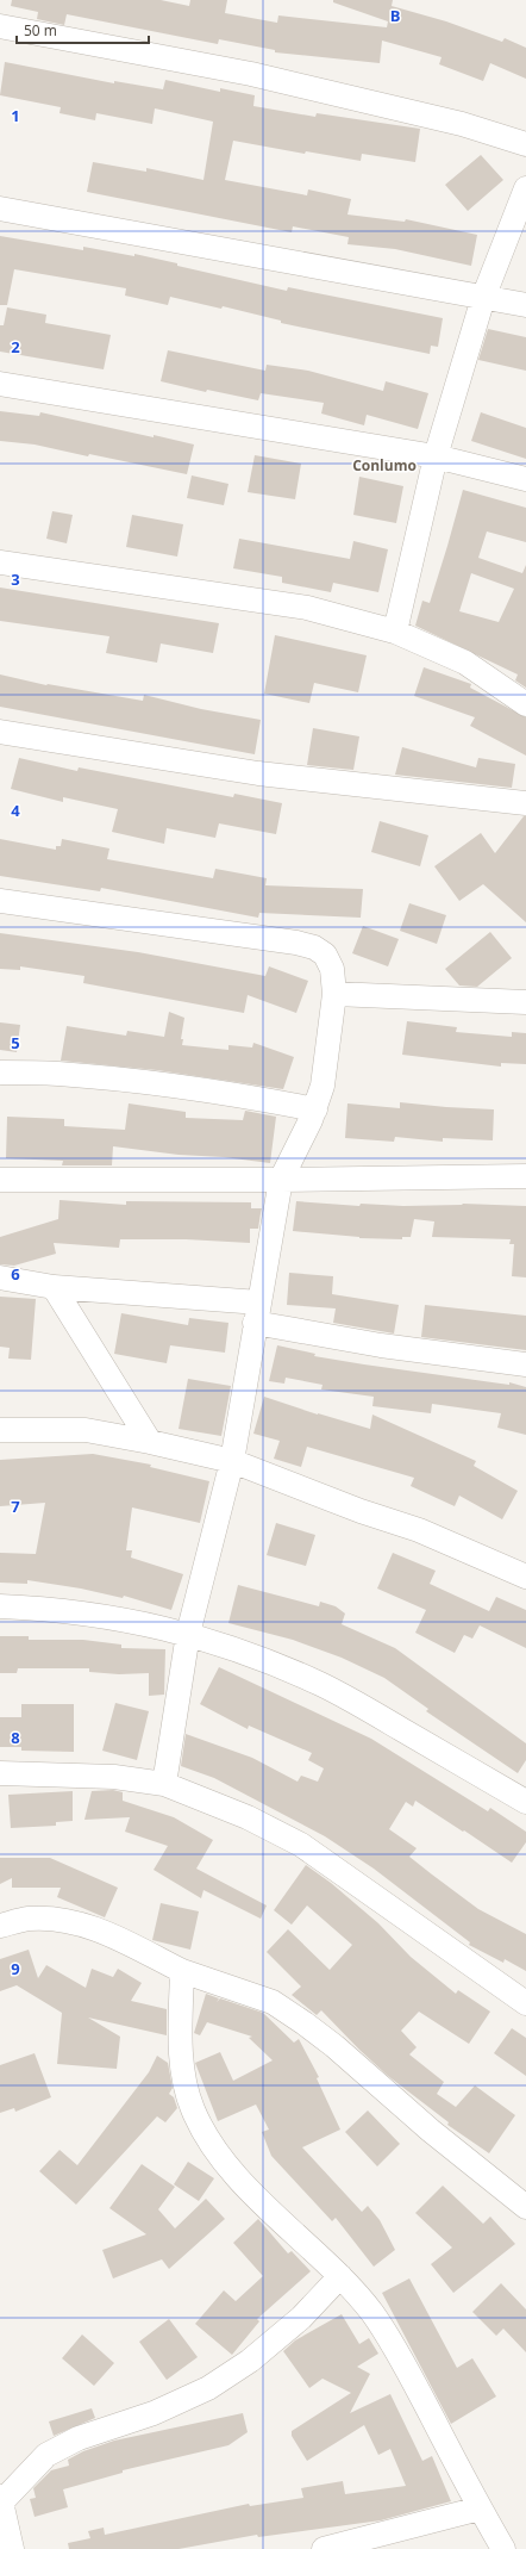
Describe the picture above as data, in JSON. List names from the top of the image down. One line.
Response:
{"districts":["Conlumo"],"scale_bar":"50 m","grid":{"columns":["B"],"rows":["1","2","3","4","5","6","7","8","9"]}}
